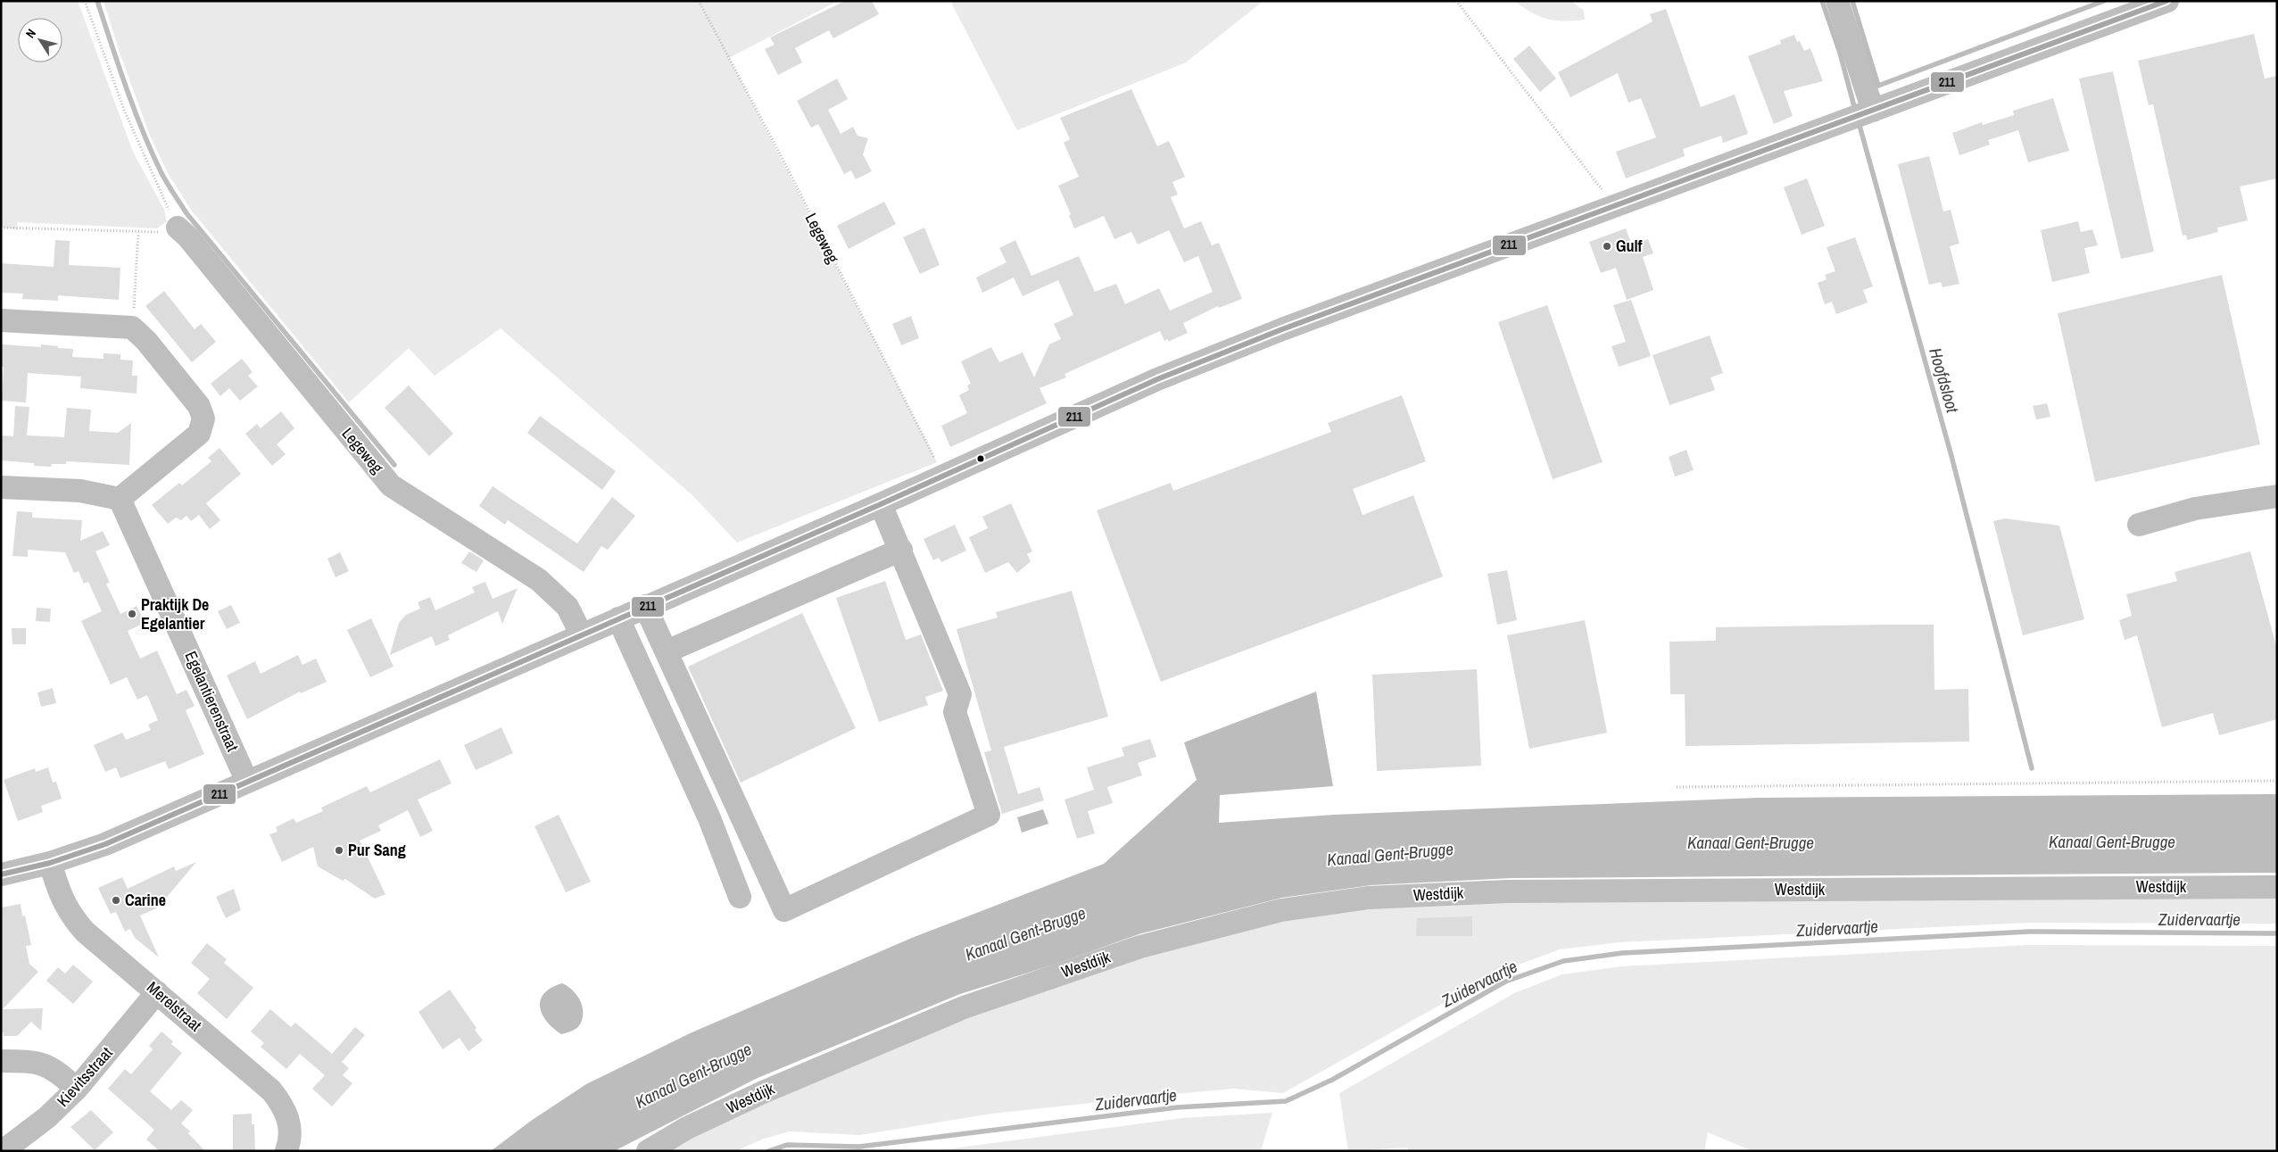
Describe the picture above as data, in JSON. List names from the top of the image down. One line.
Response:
{"streets":{"street":["Legeweg","Egelantierenstraat","Westdijk","Merelstraat","Kievitsstraat"]},"crossings":[["Merelstraat","Kievitsstraat"]],"water":["Hoofdsloot","Kanaal Gent-Brugge","Zuidervaartje"],"places":["Gulf","Praktijk De Egelantier","Pur Sang","Carine"],"lines":["transit line 211"],"north":"top left"}
